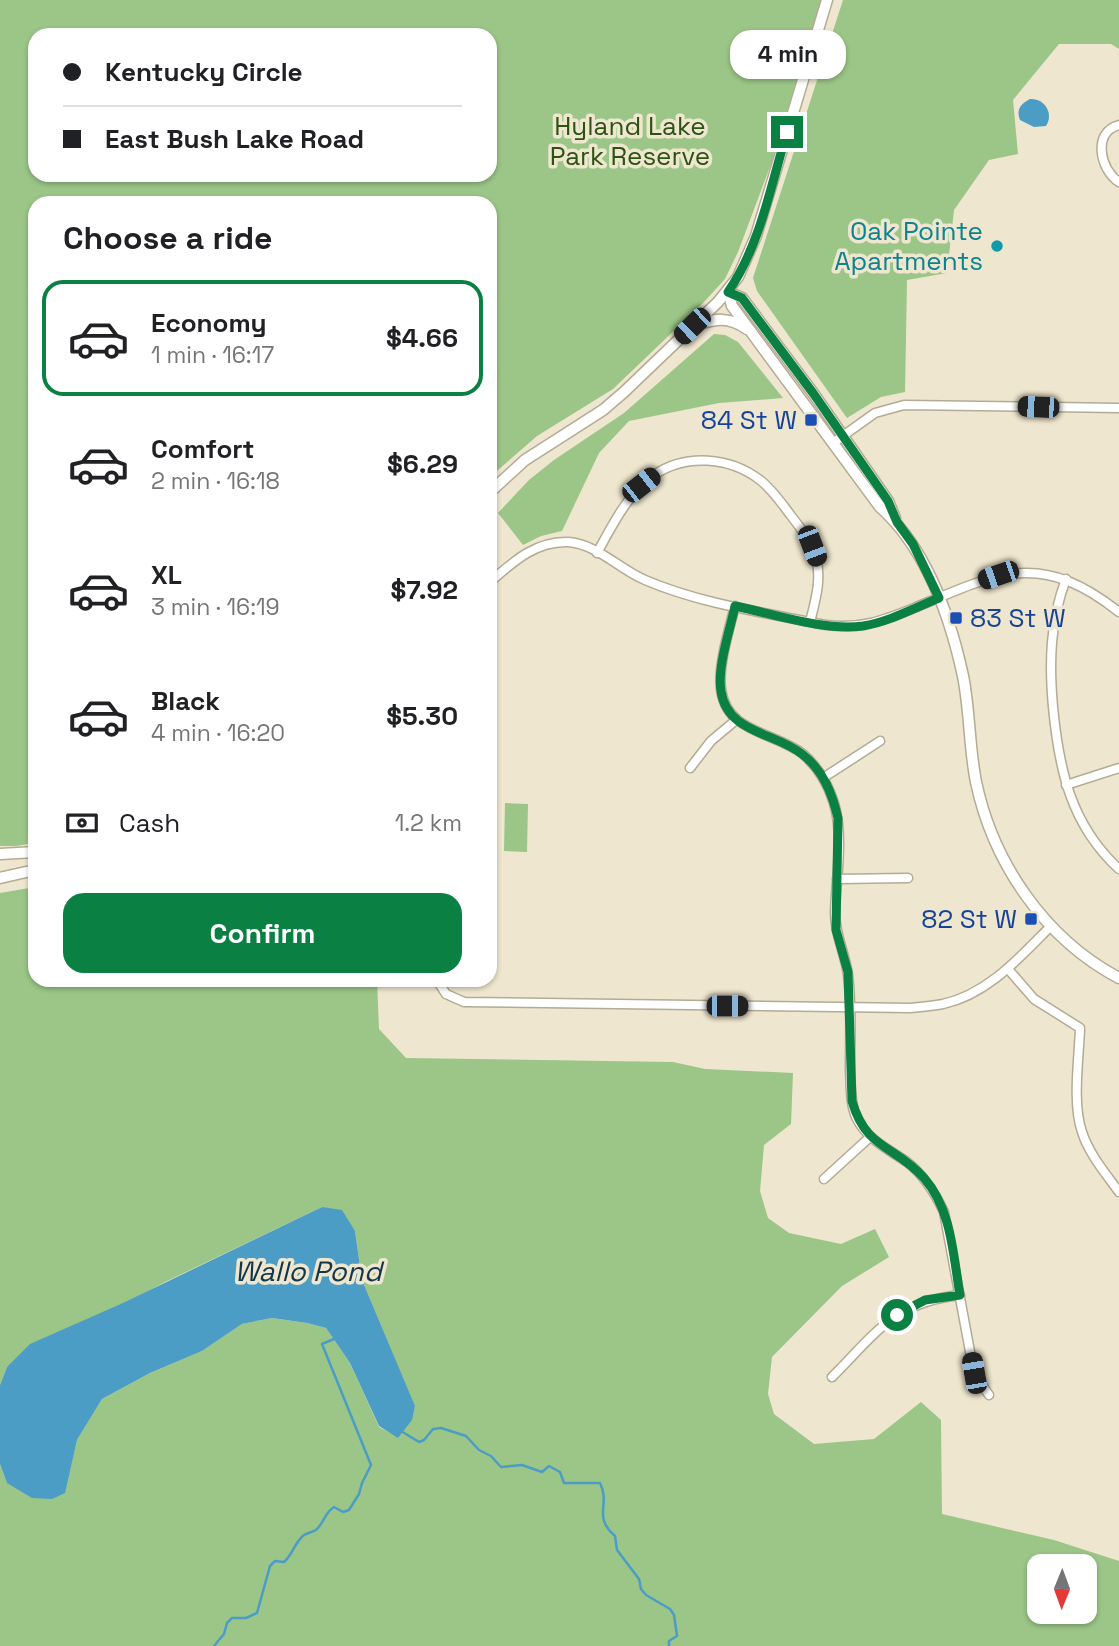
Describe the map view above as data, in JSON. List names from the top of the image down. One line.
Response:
{"water":["Wallo Pond"],"parks":["Hyland Lake Park Reserve"],"places":{"other":["Oak Pointe Apartments"],"transit":["84 St W","83 St W","82 St W"]},"north":"bottom","page":{"banner":["Kentucky Circle","East Bush Lake Road"],"bubble":"4 min","heading":"Choose a ride","list":[{"name":"Economy","note":"1 min · 16:17","value":"$4.66"},{"name":"Comfort","note":"2 min · 16:18","value":"$6.29"},{"name":"XL","note":"3 min · 16:19","value":"$7.92"},{"name":"Black","note":"4 min · 16:20","value":"$5.30"}],"pay":["Cash","1.2 km"],"buttons":"Confirm"}}
